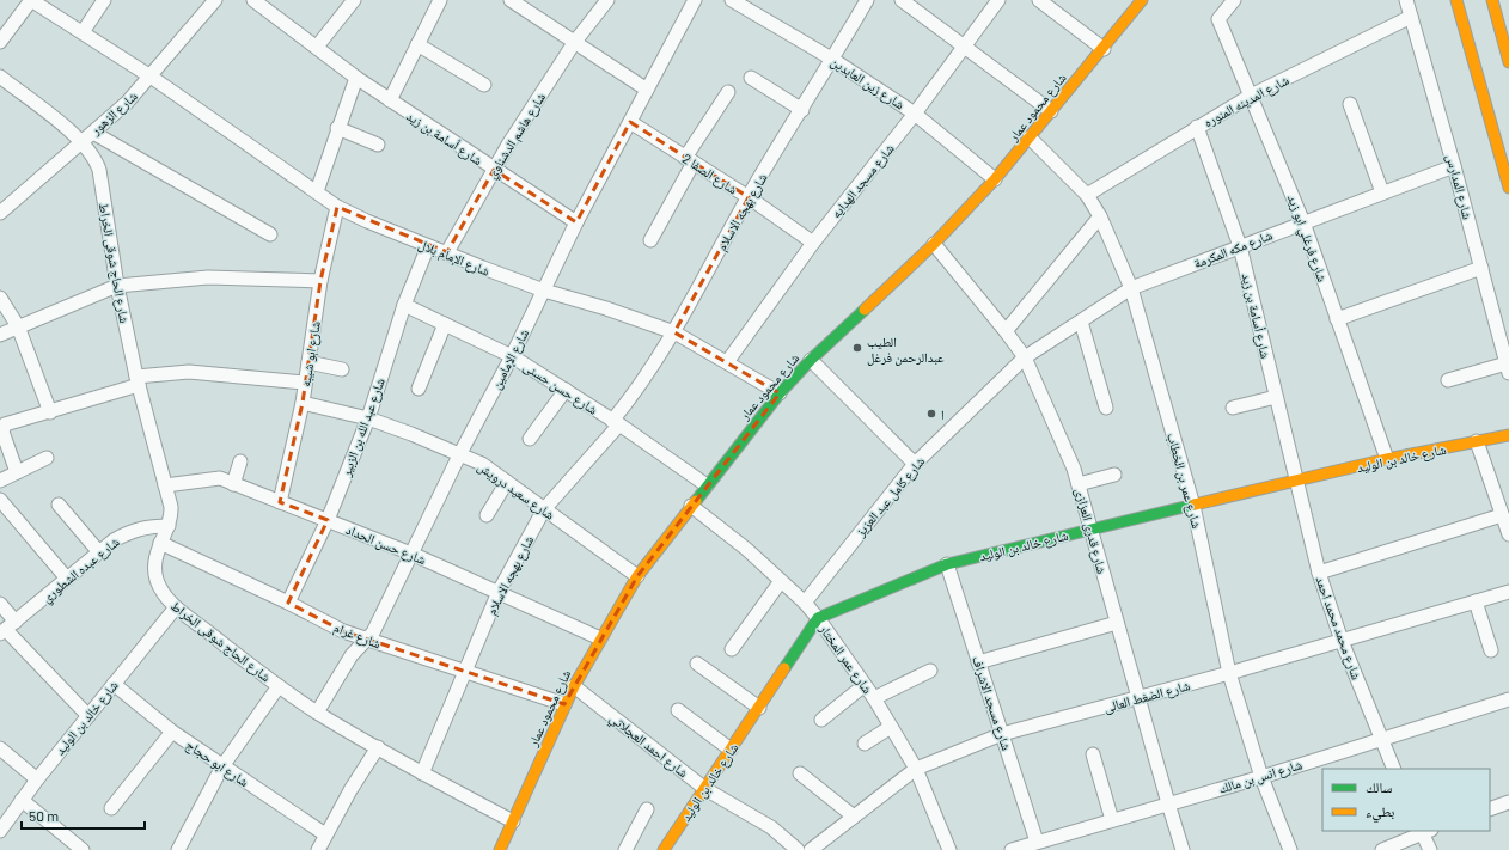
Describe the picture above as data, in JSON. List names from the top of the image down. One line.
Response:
{"streets":{"street":["شارع زين العابدين","شارع المدينه المنوره","شارع محمود عمار","شارع الزهور","شارع هاشم الدشناوي","شارع أسامة بن زيد","شارع الصفا 2","شارع مسجد الهدايه","شارع المدارس","شارع بهجه الاسلام","شارع فرغلي ابو زيد","شارع مكه المكرمة","شارع الإمام بلال","شارع الحاج شوقى الخراط","شارع ابو شيبه","شارع الإمامين","شارع حسن حسنى","شارع عبد الله بن الزبير","شارع خالد بن الوليد","شارع عمر بن الخطاب","شارع سعيد درويش","شارع كامل عبد العزيز","شارع قدرى العزازى","شارع حسن الحداد","شارع عبده الشطوري","شارع محمد محمد احمد","شارع غرام","شارع عمر المختار","شارع الضغط العالى","شارع مسجد الاشراف","شارع احمد العجلاتي","شارع ابو حجاج","شارع انس بن مالك"]},"crossings":[["شارع زين العابدين","شارع محمود عمار"],["شارع زين العابدين","شارع مسجد الهدايه"],["شارع زين العابدين","شارع بهجه الاسلام"],["شارع المدينه المنوره","شارع أسامة بن زيد"],["شارع المدينه المنوره","شارع المدارس"],["شارع المدينه المنوره","شارع فرغلي ابو زيد"],["شارع المدينه المنوره","شارع عمر بن الخطاب"],["شارع محمود عمار","شارع الإمام بلال"],["شارع محمود عمار","شارع الحاج شوقى الخراط"],["شارع محمود عمار","شارع حسن حسنى"],["شارع محمود عمار","شارع عمر بن الخطاب"],["شارع محمود عمار","شارع سعيد درويش"],["شارع محمود عمار","شارع قدرى العزازى"],["شارع محمود عمار","شارع حسن الحداد"],["شارع محمود عمار","شارع غرام"],["شارع محمود عمار","شارع عمر المختار"],["شارع محمود عمار","شارع احمد العجلاتي"],["شارع الزهور","شارع الإمام بلال"],["شارع الزهور","شارع الحاج شوقى الخراط"],["شارع هاشم الدشناوي","شارع أسامة بن زيد"],["شارع هاشم الدشناوي","شارع الإمام بلال"],["شارع أسامة بن زيد","شارع مكه المكرمة"],["شارع أسامة بن زيد","شارع الإمامين"],["شارع أسامة بن زيد","شارع خالد بن الوليد"],["شارع أسامة بن زيد","شارع محمد محمد احمد"],["شارع الصفا 2","شارع مسجد الهدايه"],["شارع الصفا 2","شارع بهجه الاسلام"],["شارع الصفا 2","شارع الإمامين"],["شارع مسجد الهدايه","شارع الإمام بلال"],["شارع المدارس","شارع مكه المكرمة"],["شارع بهجه الاسلام","شارع الإمام بلال"],["شارع بهجه الاسلام","شارع الحاج شوقى الخراط"],["شارع بهجه الاسلام","شارع حسن حسنى"],["شارع بهجه الاسلام","شارع سعيد درويش"],["شارع بهجه الاسلام","شارع حسن الحداد"],["شارع بهجه الاسلام","شارع غرام"],["شارع فرغلي ابو زيد","شارع مكه المكرمة"],["شارع فرغلي ابو زيد","شارع خالد بن الوليد"],["شارع مكه المكرمة","شارع عمر بن الخطاب"],["شارع مكه المكرمة","شارع كامل عبد العزيز"],["شارع مكه المكرمة","شارع قدرى العزازى"],["شارع الإمام بلال","شارع ابو شيبه"],["شارع الإمام بلال","شارع الإمامين"],["شارع الإمام بلال","شارع عبد الله بن الزبير"],["شارع الحاج شوقى الخراط","شارع الإمامين"],["شارع الحاج شوقى الخراط","شارع خالد بن الوليد"],["شارع الحاج شوقى الخراط","شارع حسن الحداد"],["شارع الحاج شوقى الخراط","شارع عبده الشطوري"],["شارع الحاج شوقى الخراط","شارع غرام"],["شارع ابو شيبه","شارع سعيد درويش"],["شارع ابو شيبه","شارع حسن الحداد"],["شارع الإمامين","شارع حسن حسنى"],["شارع الإمامين","شارع سعيد درويش"],["شارع الإمامين","شارع حسن الحداد"],["شارع الإمامين","شارع غرام"],["شارع حسن حسنى","شارع عبد الله بن الزبير"],["شارع عبد الله بن الزبير","شارع سعيد درويش"],["شارع عبد الله بن الزبير","شارع حسن الحداد"],["شارع عبد الله بن الزبير","شارع غرام"],["شارع خالد بن الوليد","شارع عمر بن الخطاب"],["شارع خالد بن الوليد","شارع قدرى العزازى"],["شارع خالد بن الوليد","شارع محمد محمد احمد"],["شارع خالد بن الوليد","شارع عمر المختار"],["شارع خالد بن الوليد","شارع مسجد الاشراف"],["شارع خالد بن الوليد","شارع احمد العجلاتي"],["شارع خالد بن الوليد","شارع ابو حجاج"],["شارع عمر بن الخطاب","شارع الضغط العالى"],["شارع عمر بن الخطاب","شارع انس بن مالك"],["شارع كامل عبد العزيز","شارع قدرى العزازى"],["شارع كامل عبد العزيز","شارع عمر المختار"],["شارع قدرى العزازى","شارع الضغط العالى"],["شارع قدرى العزازى","شارع انس بن مالك"],["شارع محمد محمد احمد","شارع الضغط العالى"],["شارع محمد محمد احمد","شارع انس بن مالك"],["شارع عمر المختار","شارع الضغط العالى"],["شارع الضغط العالى","شارع مسجد الاشراف"],["شارع مسجد الاشراف","شارع انس بن مالك"]],"places":["الطيب عبدالرحمن فرغل","ا"],"legend":["سالك","بطيء"],"scale_bar":"50 m"}
